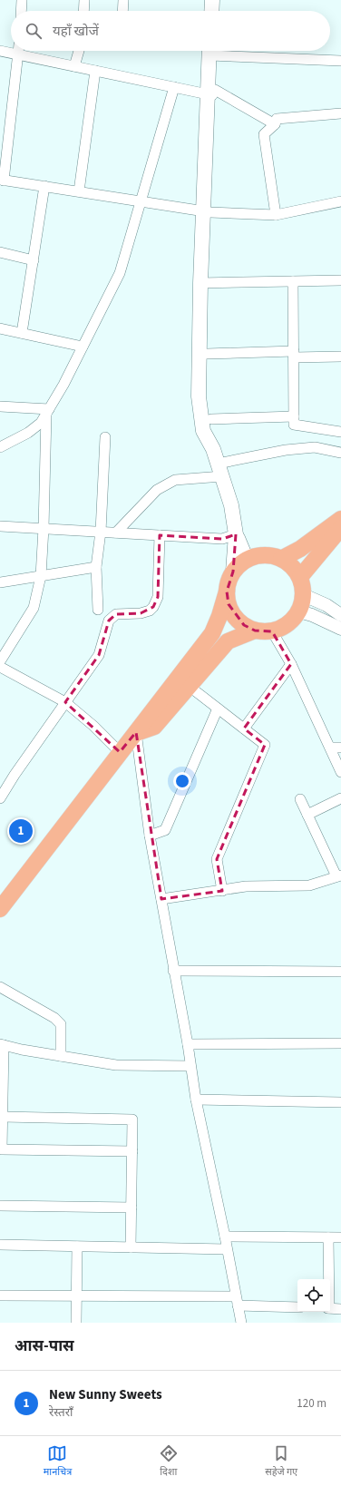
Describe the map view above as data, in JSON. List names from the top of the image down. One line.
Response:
{"page":{"search":"यहाँ खोजें","pins":"1","heading":"आस-पास","list":[{"mark":"1","name":"New Sunny Sweets","note":"रेस्तराँ","value":"120 m"}],"nav":["मानचित्र","दिशा","सहेजे गए"]}}
